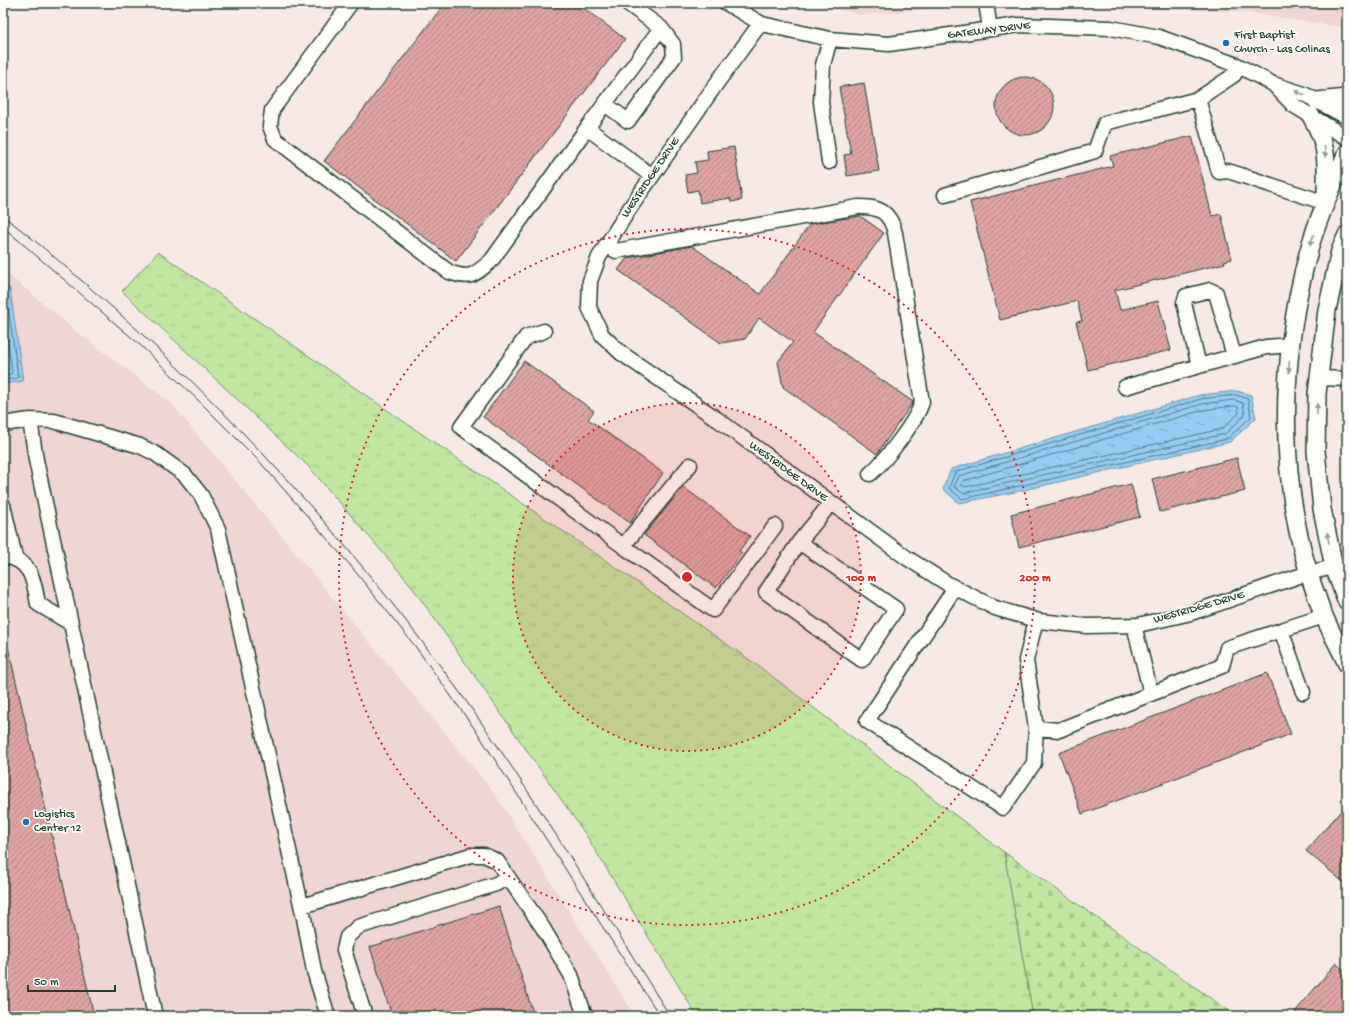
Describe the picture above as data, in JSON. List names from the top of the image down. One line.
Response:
{"streets":{"street":["GATEWAY DRIVE","WESTRIDGE DRIVE"]},"crossings":[["GATEWAY DRIVE","WESTRIDGE DRIVE"]],"places":["First Baptist Church - Las Colinas","Logistics Center 12"],"scale_bar":"50 m","rings":["100 m","200 m"]}
